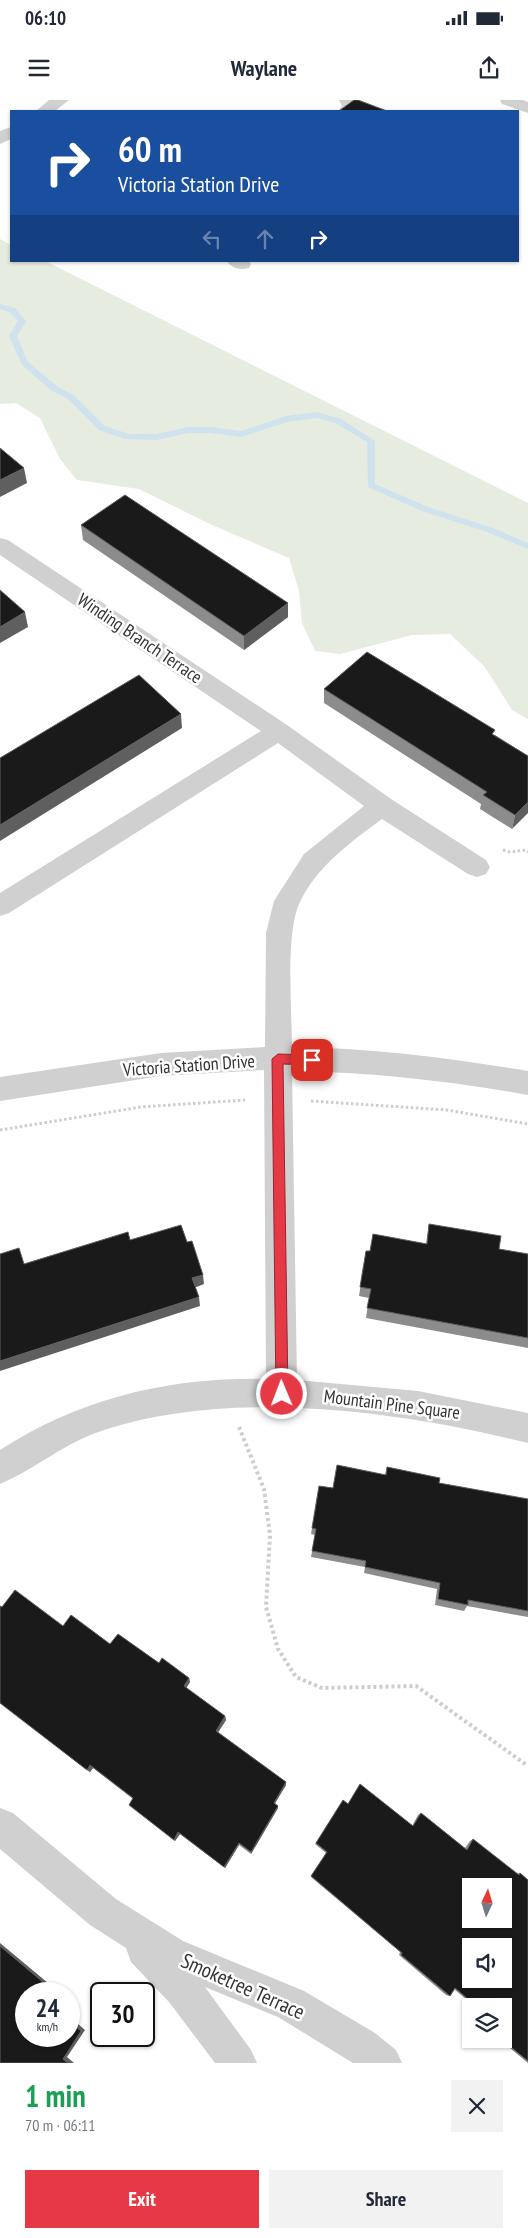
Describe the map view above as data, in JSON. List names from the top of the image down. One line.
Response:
{"streets":{"street":["Winding Branch Terrace","Victoria Station Drive","Mountain Pine Square","Smoketree Terrace"]},"north":"top","page":{"status":"06:10","header":"Waylane","turn":["60 m","Victoria Station Drive"],"speed":"24 km/h","limit":"30","heading":["1 min","70 m · 06:11"],"buttons":["Exit","Share"]}}
